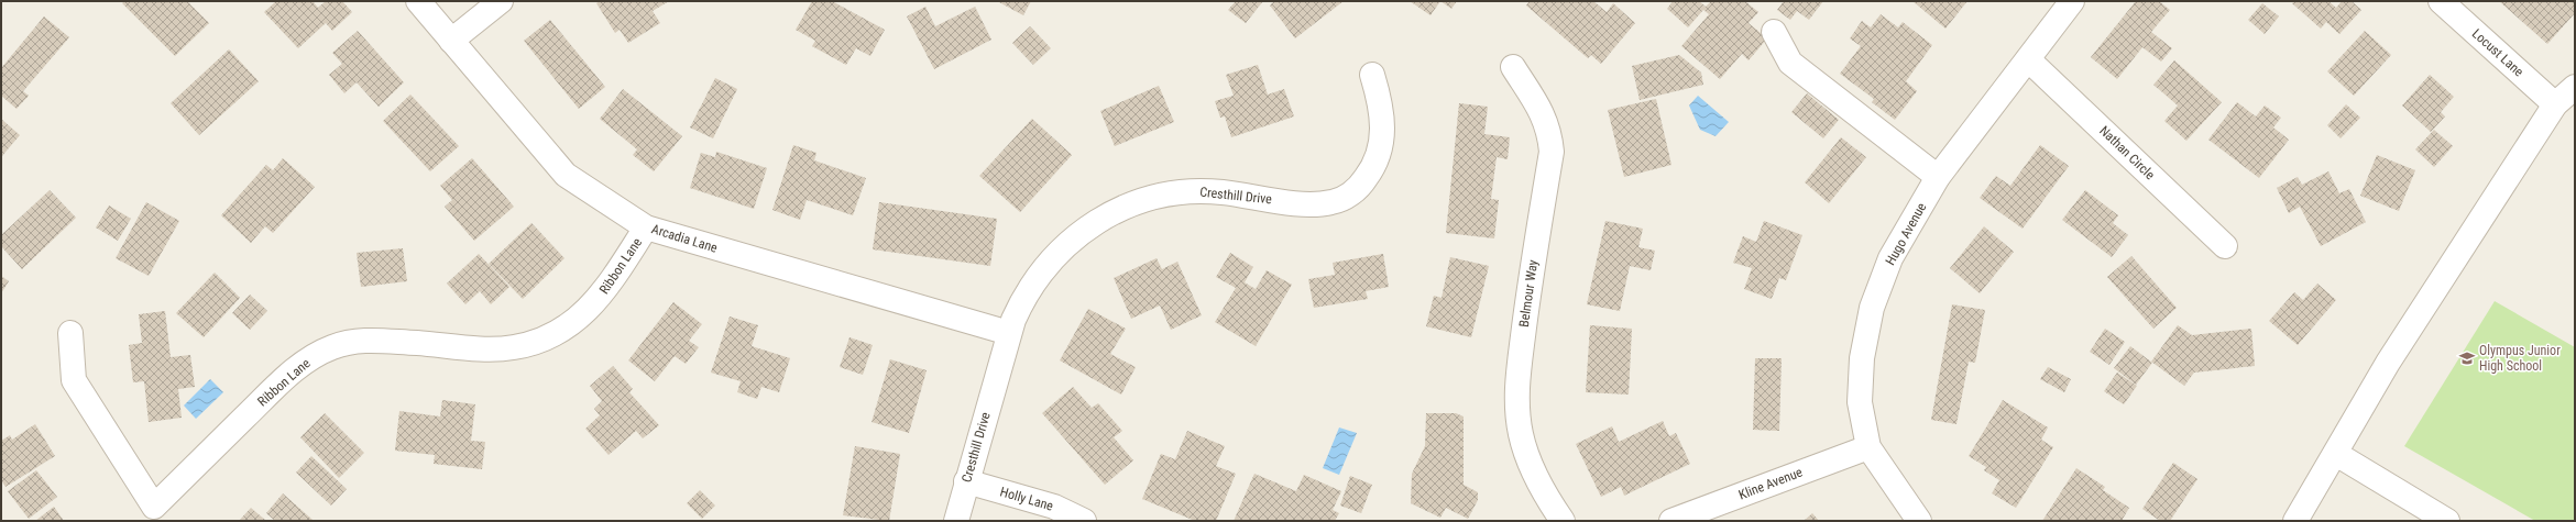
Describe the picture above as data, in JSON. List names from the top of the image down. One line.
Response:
{"streets":{"street":["Locust Lane","Nathan Circle","Cresthill Drive","Hugo Avenue","Arcadia Lane","Ribbon Lane","Belmour Way","Kline Avenue","Holly Lane"]},"crossings":[["Nathan Circle","Hugo Avenue"],["Cresthill Drive","Arcadia Lane"],["Cresthill Drive","Holly Lane"],["Hugo Avenue","Kline Avenue"],["Arcadia Lane","Ribbon Lane"]],"places":{"school or university":["Olympus Junior High School"]}}
